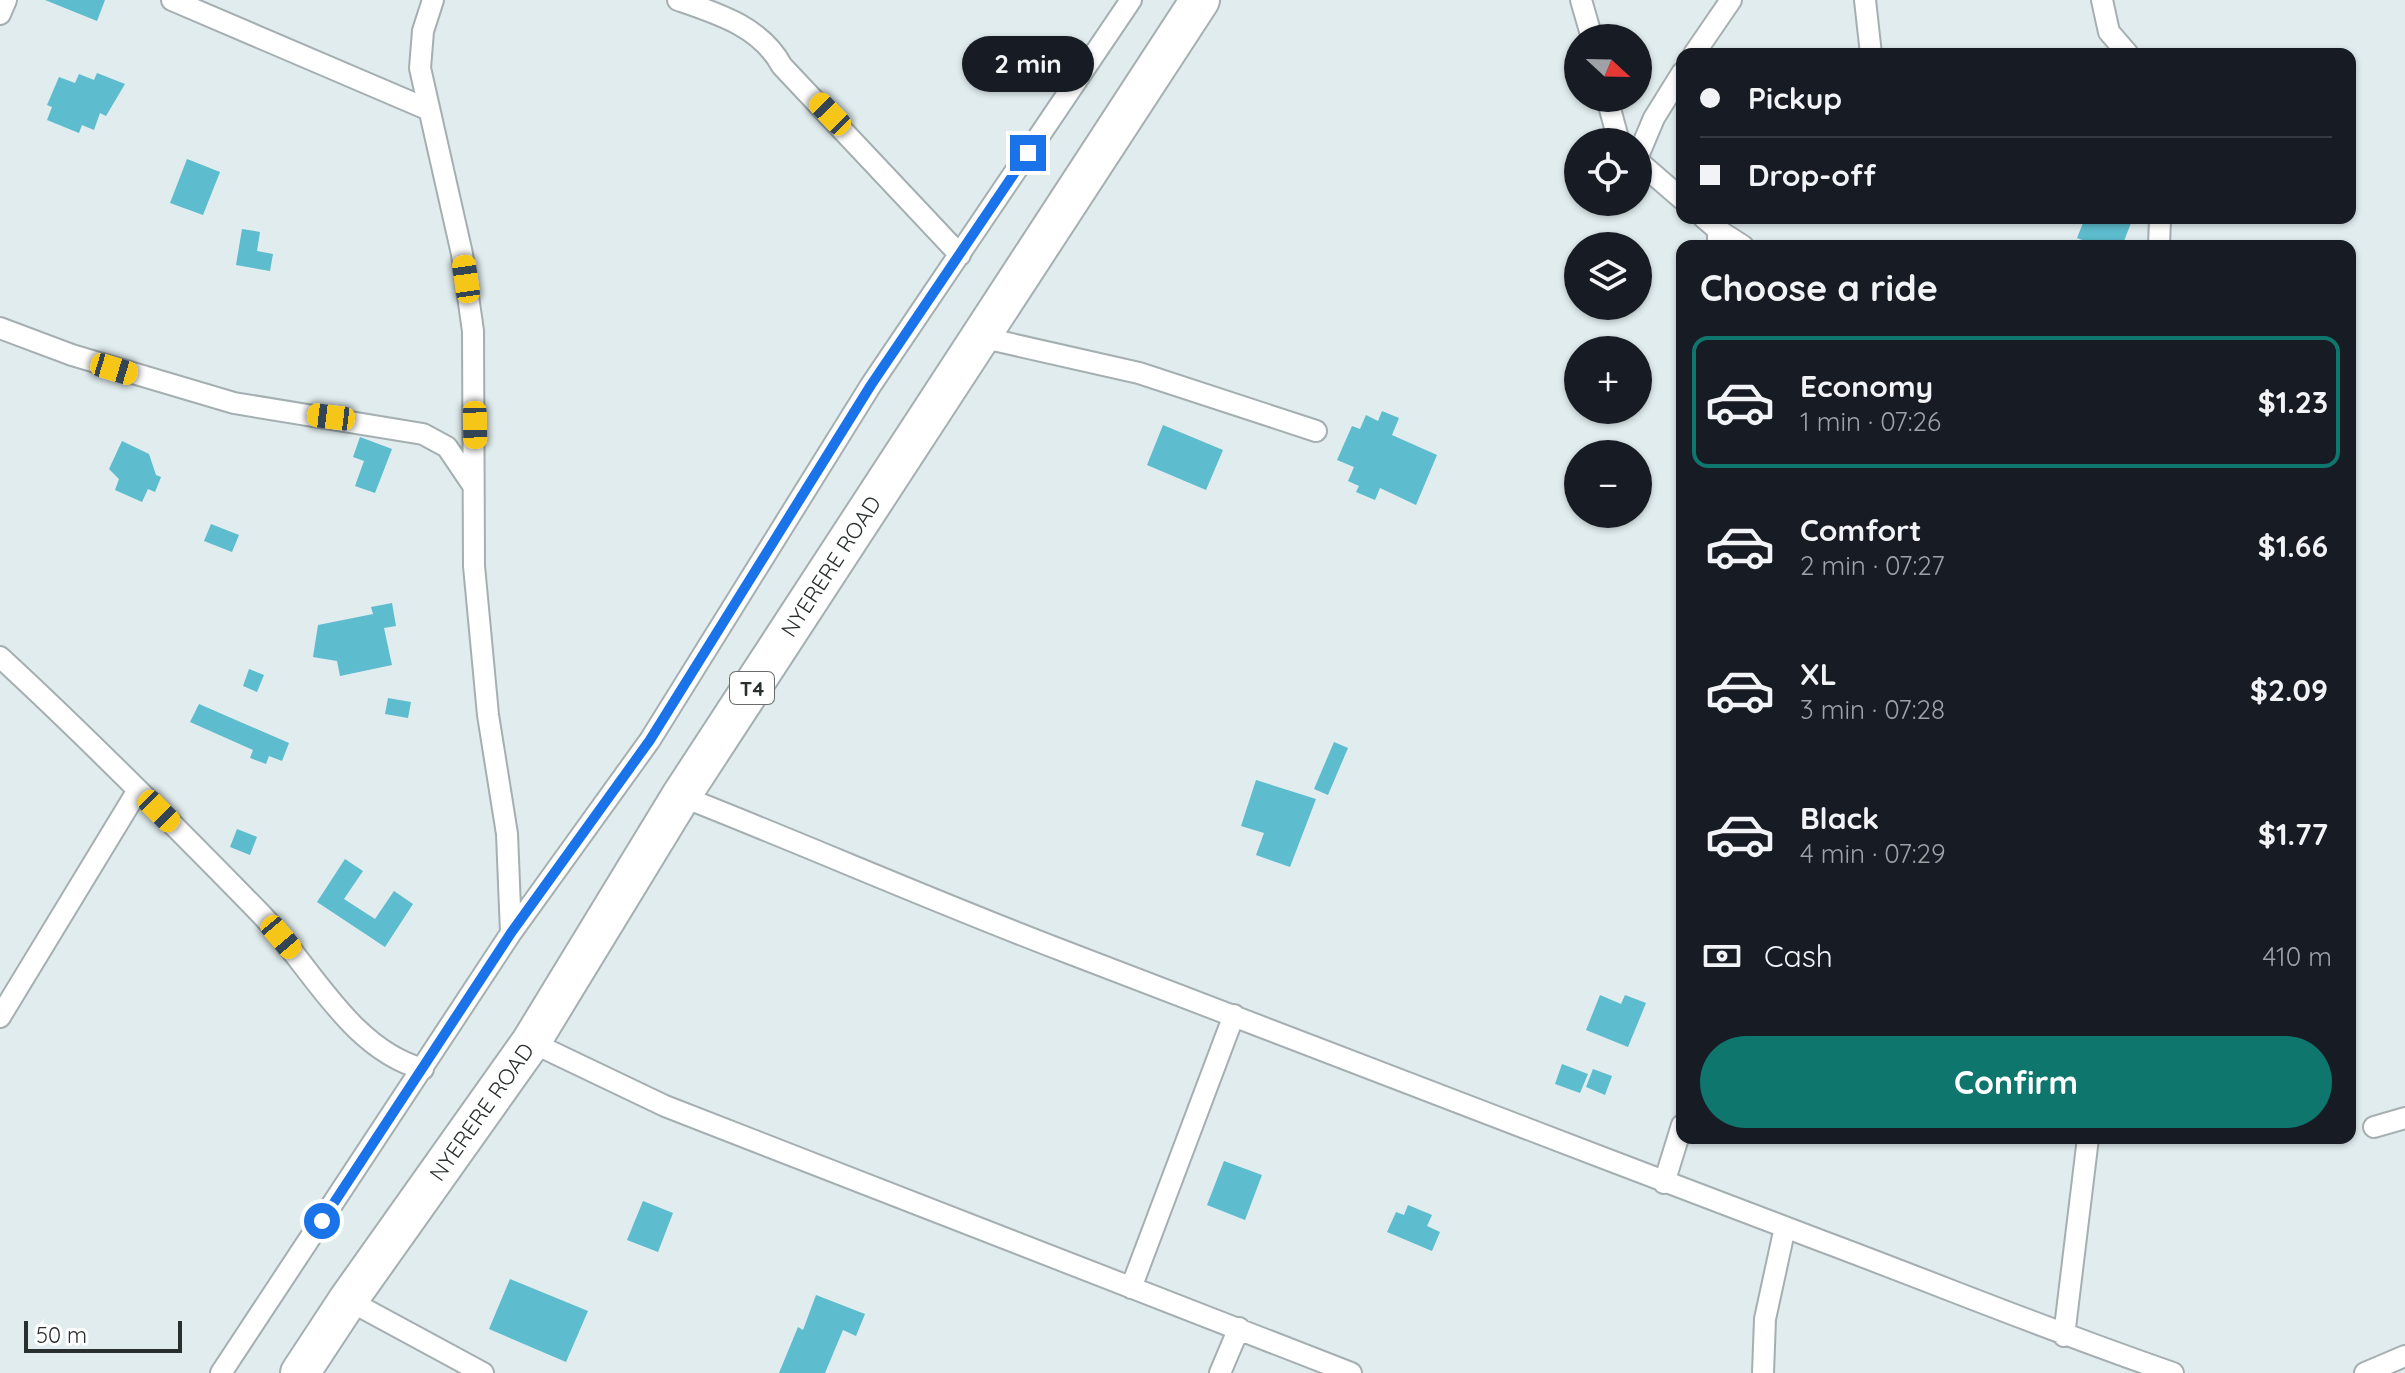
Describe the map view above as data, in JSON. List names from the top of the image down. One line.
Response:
{"streets":{"highway":["NYERERE ROAD","T4"]},"scale_bar":"50 m","north":"right","page":{"map_buttons":["+","−"],"bubble":"2 min","banner":["Pickup","Drop-off"],"heading":"Choose a ride","list":[{"name":"Economy","note":"1 min · 07:26","value":"$1.23"},{"name":"Comfort","note":"2 min · 07:27","value":"$1.66"},{"name":"XL","note":"3 min · 07:28","value":"$2.09"},{"name":"Black","note":"4 min · 07:29","value":"$1.77"}],"pay":["Cash","410 m"],"buttons":"Confirm","scale":"50 m"}}
